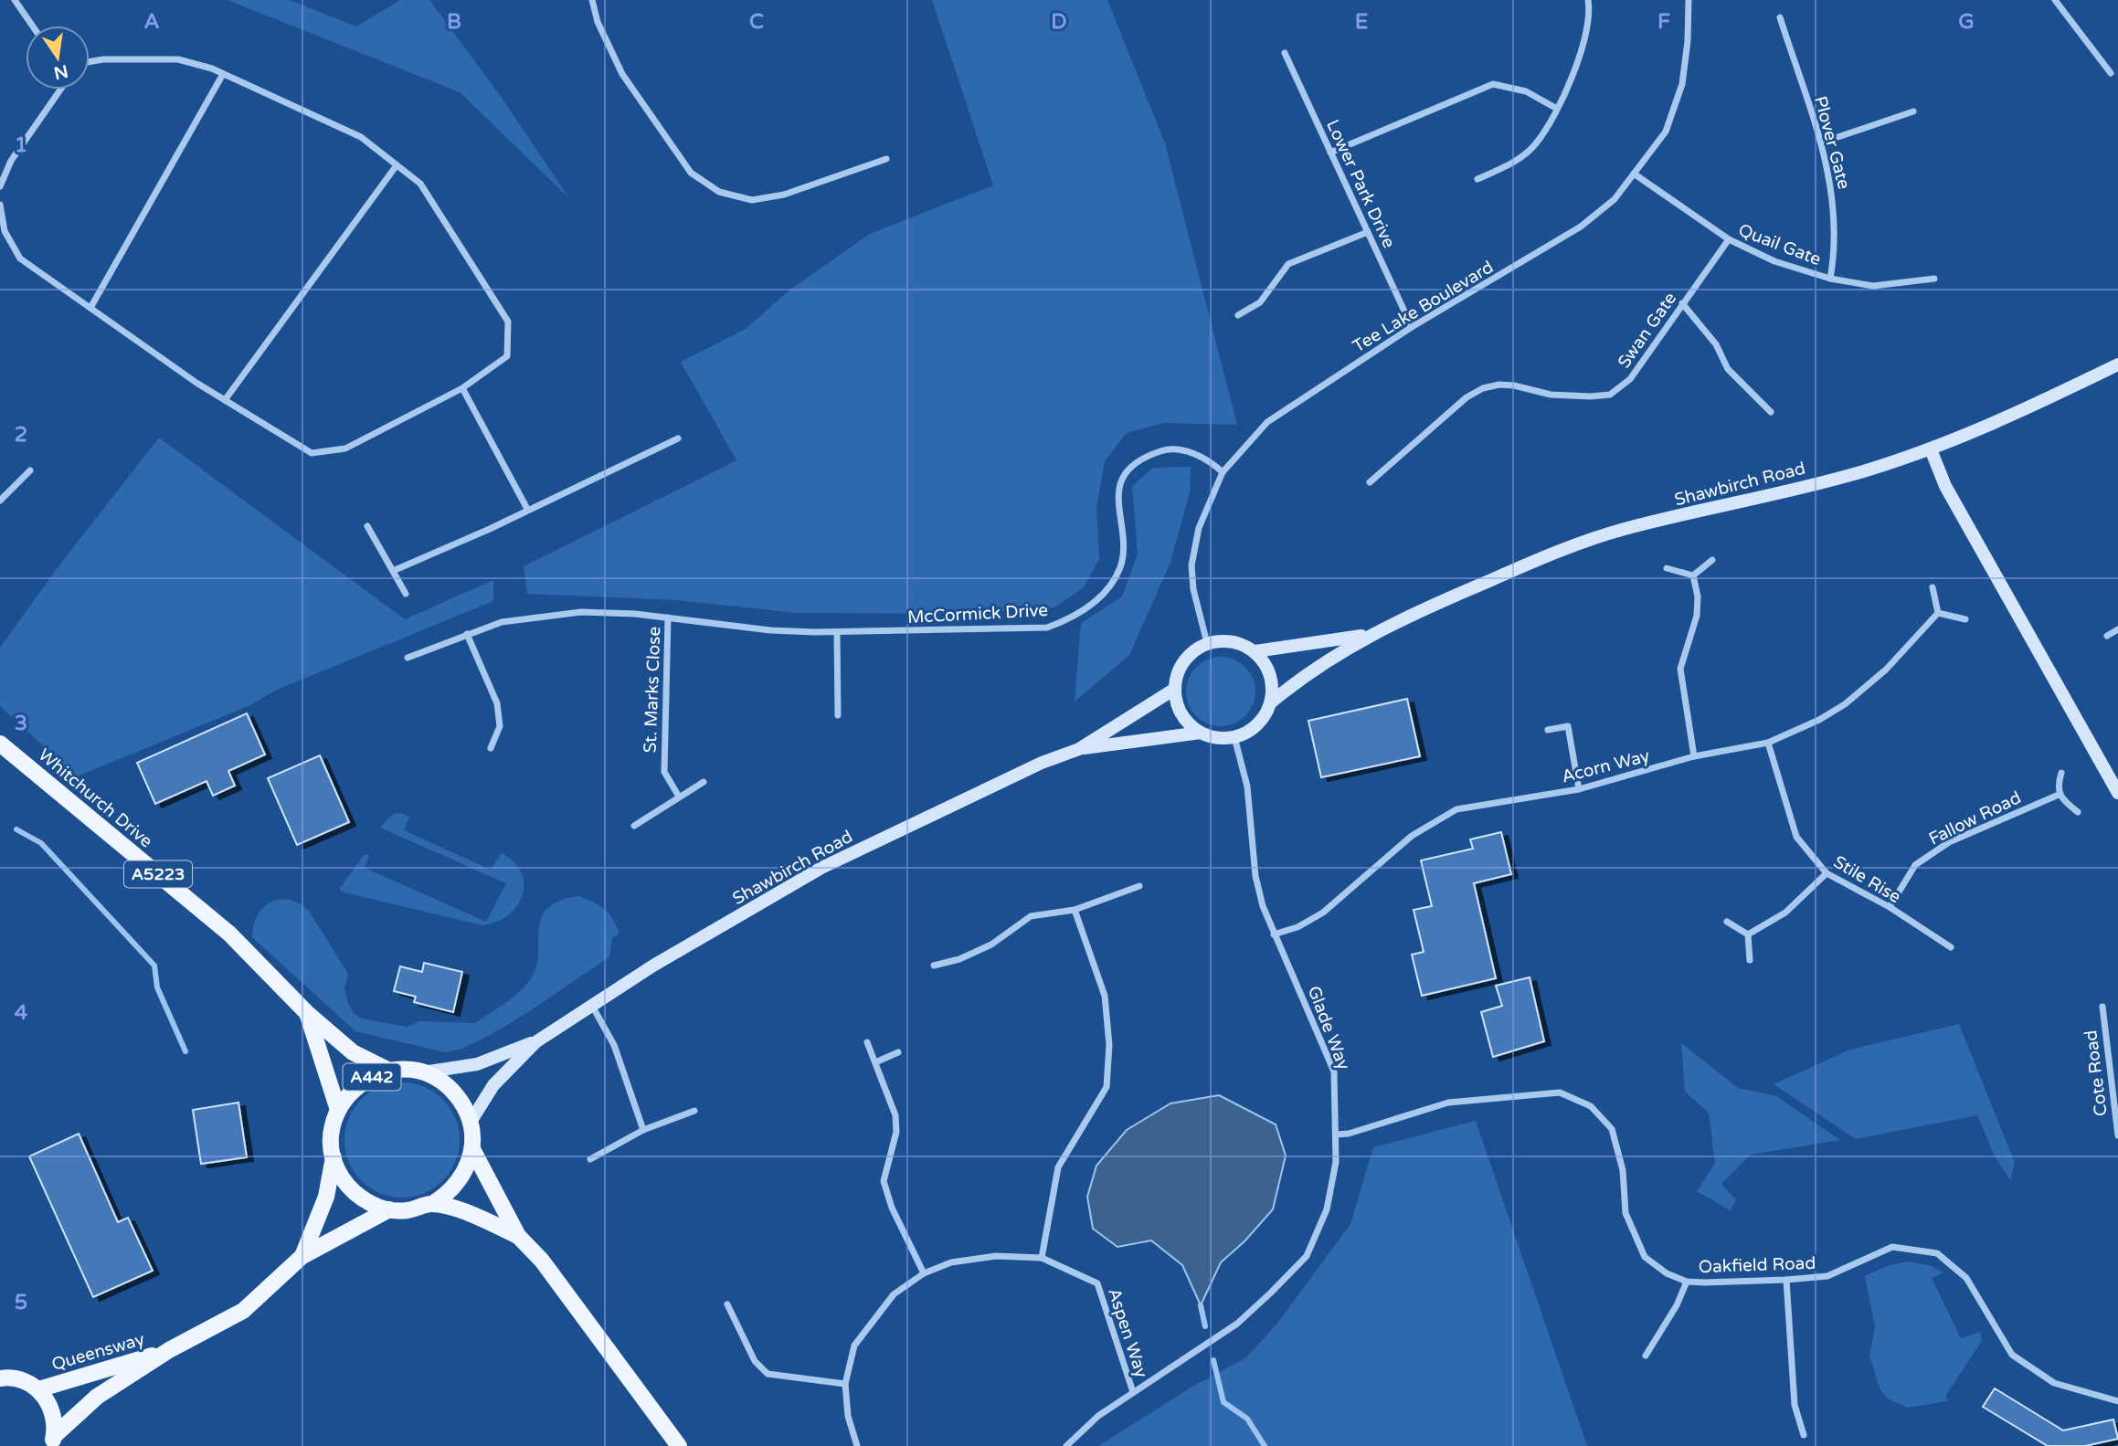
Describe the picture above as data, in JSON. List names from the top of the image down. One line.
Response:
{"streets":{"main road":["Shawbirch Road","Whitchurch Drive","A5223","A442","Queensway"],"street":["Plover Gate","Lower Park Drive","Quail Gate","Tee Lake Boulevard","Swan Gate","McCormick Drive","St. Marks Close","Acorn Way","Fallow Road","Stile Rise","Glade Way","Cote Road","Oakfield Road","Aspen Way"]},"crossings":[["Plover Gate","Quail Gate"],["Lower Park Drive","Tee Lake Boulevard"],["Quail Gate","Tee Lake Boulevard"],["Quail Gate","Swan Gate"],["Tee Lake Boulevard","Shawbirch Road"],["Tee Lake Boulevard","McCormick Drive"],["Tee Lake Boulevard","Glade Way"],["Shawbirch Road","Whitchurch Drive"],["Shawbirch Road","Glade Way"],["Shawbirch Road","A442"],["McCormick Drive","St. Marks Close"],["Acorn Way","Stile Rise"],["Acorn Way","Glade Way"],["Whitchurch Drive","A442"],["Fallow Road","Stile Rise"],["Glade Way","Oakfield Road"],["Glade Way","Aspen Way"],["A442","Queensway"]],"north":"bottom","grid":{"columns":["A","B","C","D","E","F","G"],"rows":["1","2","3","4","5"]}}
